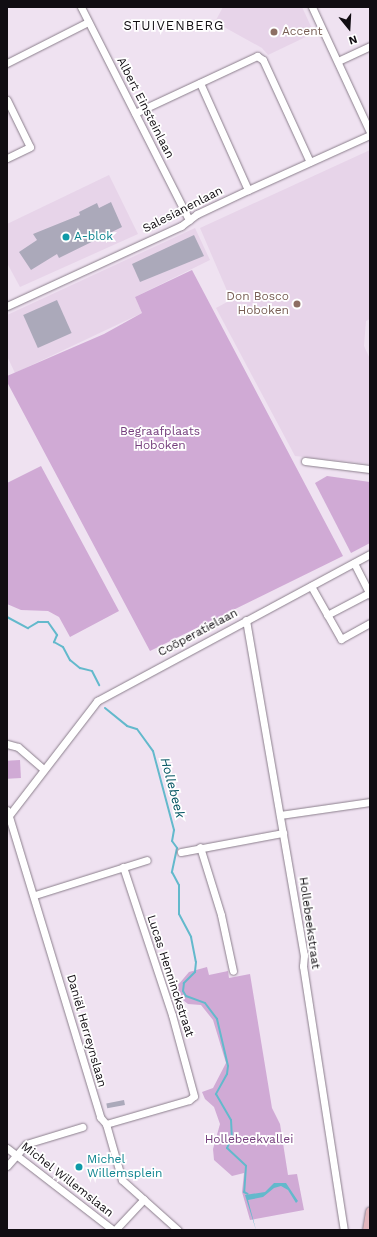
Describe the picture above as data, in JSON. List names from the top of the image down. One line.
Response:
{"streets":{"street":["Albert Einsteinlaan","Salesianenlaan","Coöperatielaan","Hollebeekstraat","Lucas Henninckstraat","Daniël Herreynslaan","Michel Willemslaan"]},"crossings":[["Albert Einsteinlaan","Salesianenlaan"],["Coöperatielaan","Hollebeekstraat"],["Lucas Henninckstraat","Daniël Herreynslaan"]],"districts":["STUIVENBERG"],"water":["Hollebeek"],"parks":["Begraafplaats Hoboken","Hollebeekvallei"],"places":["Accent","A-blok","Don Bosco Hoboken","Michel Willemsplein"],"north":"bottom"}
